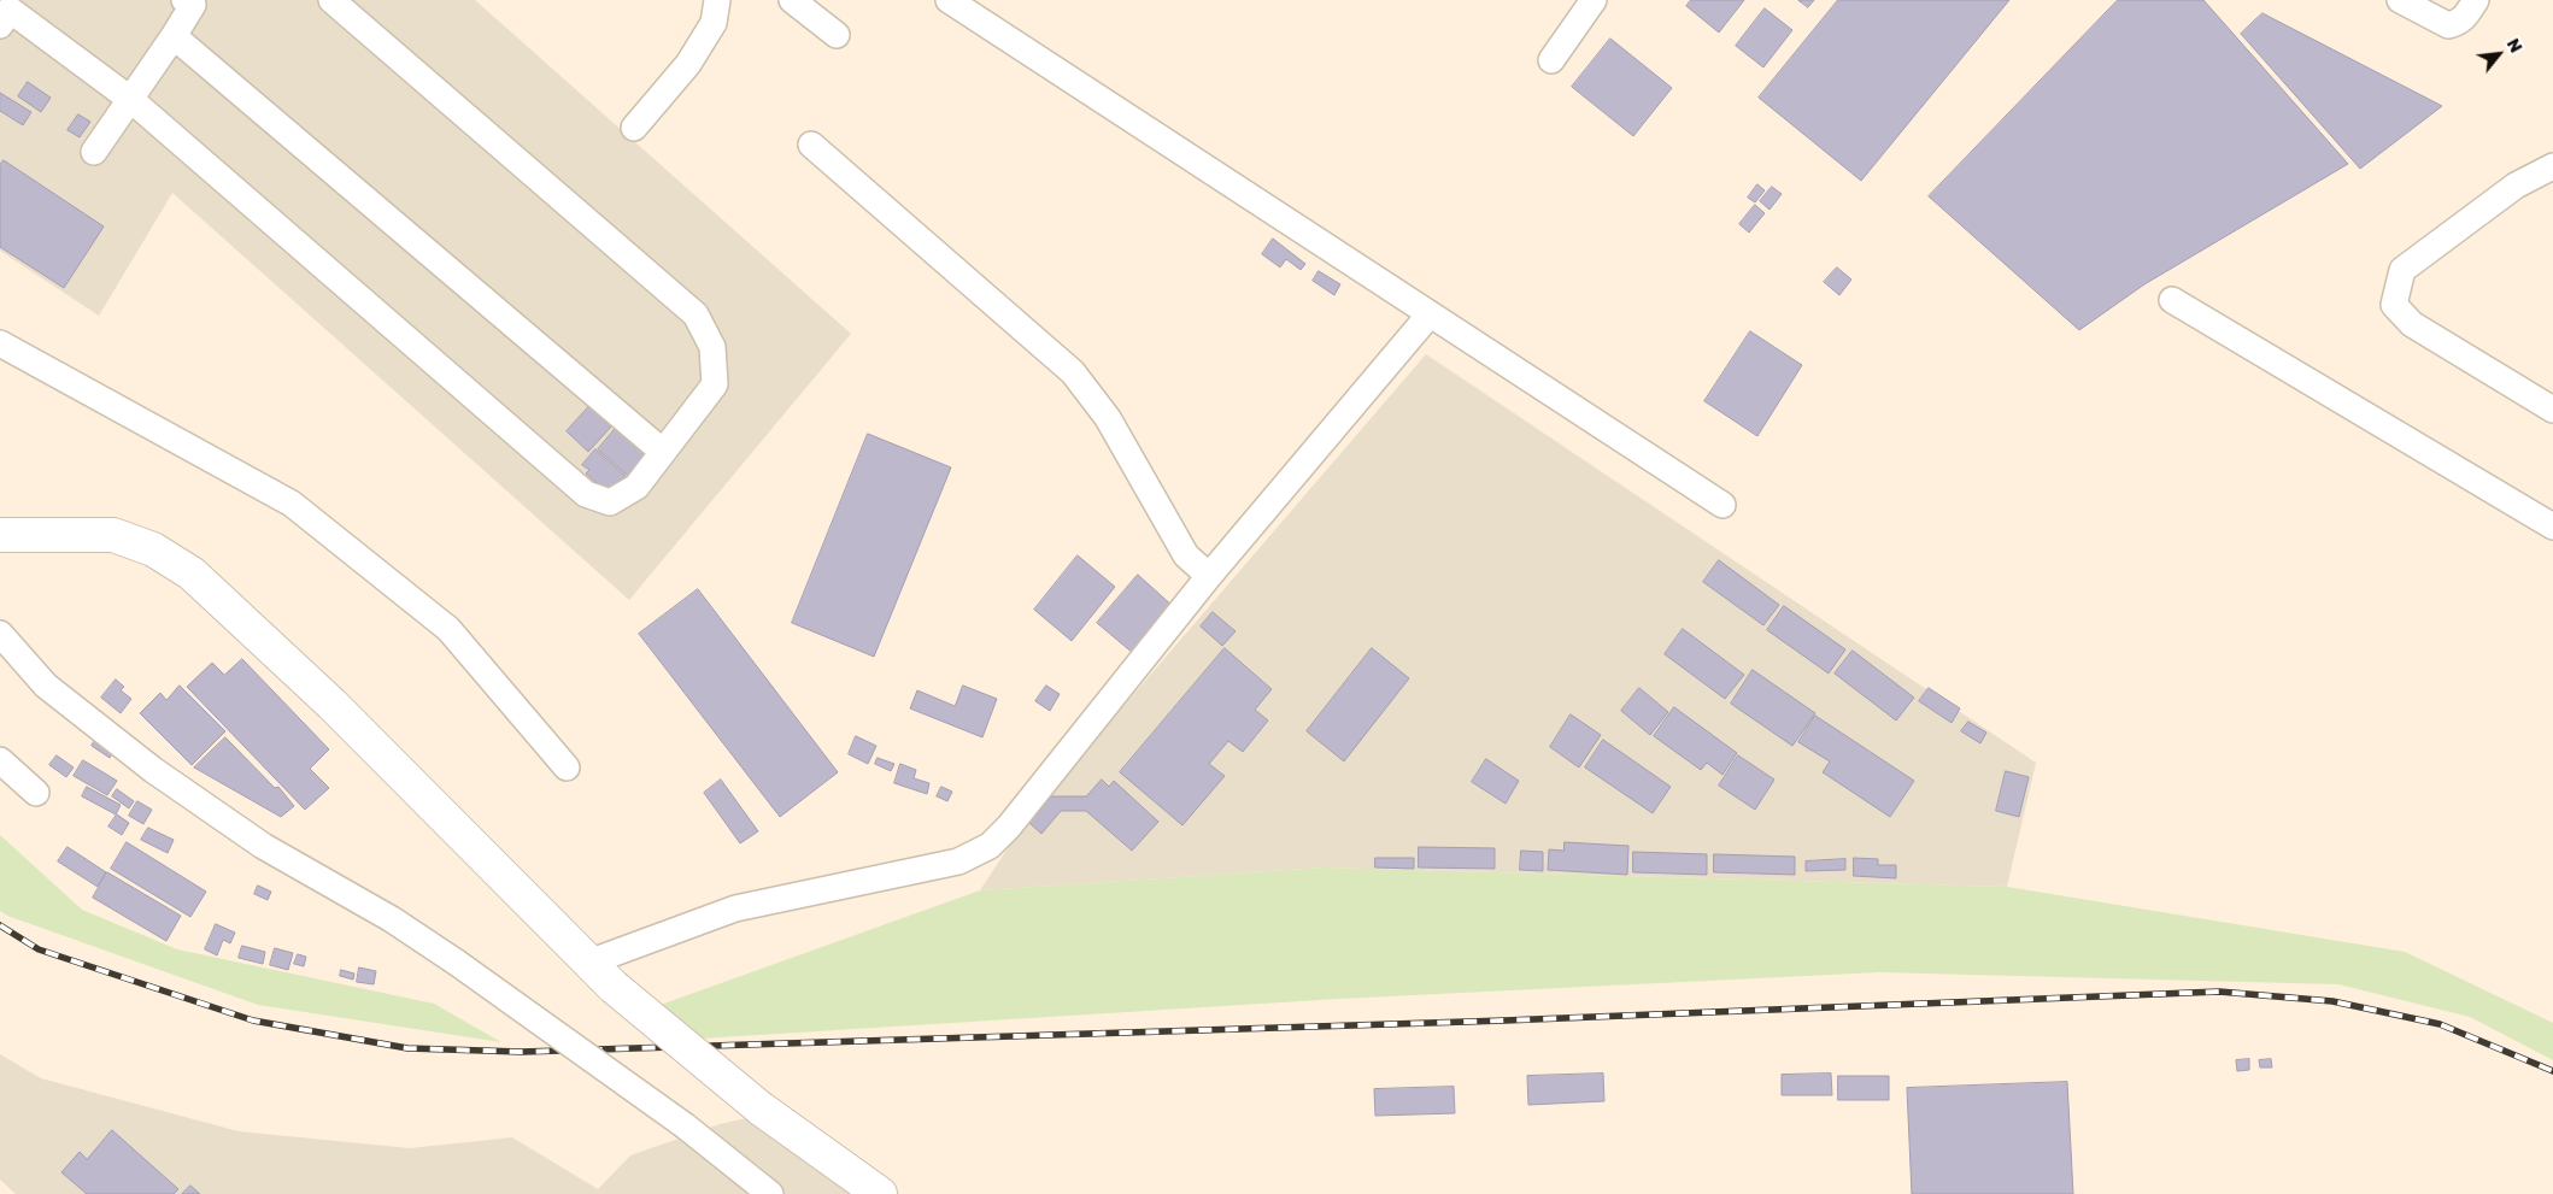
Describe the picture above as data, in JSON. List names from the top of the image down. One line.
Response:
{"north":"top right"}
